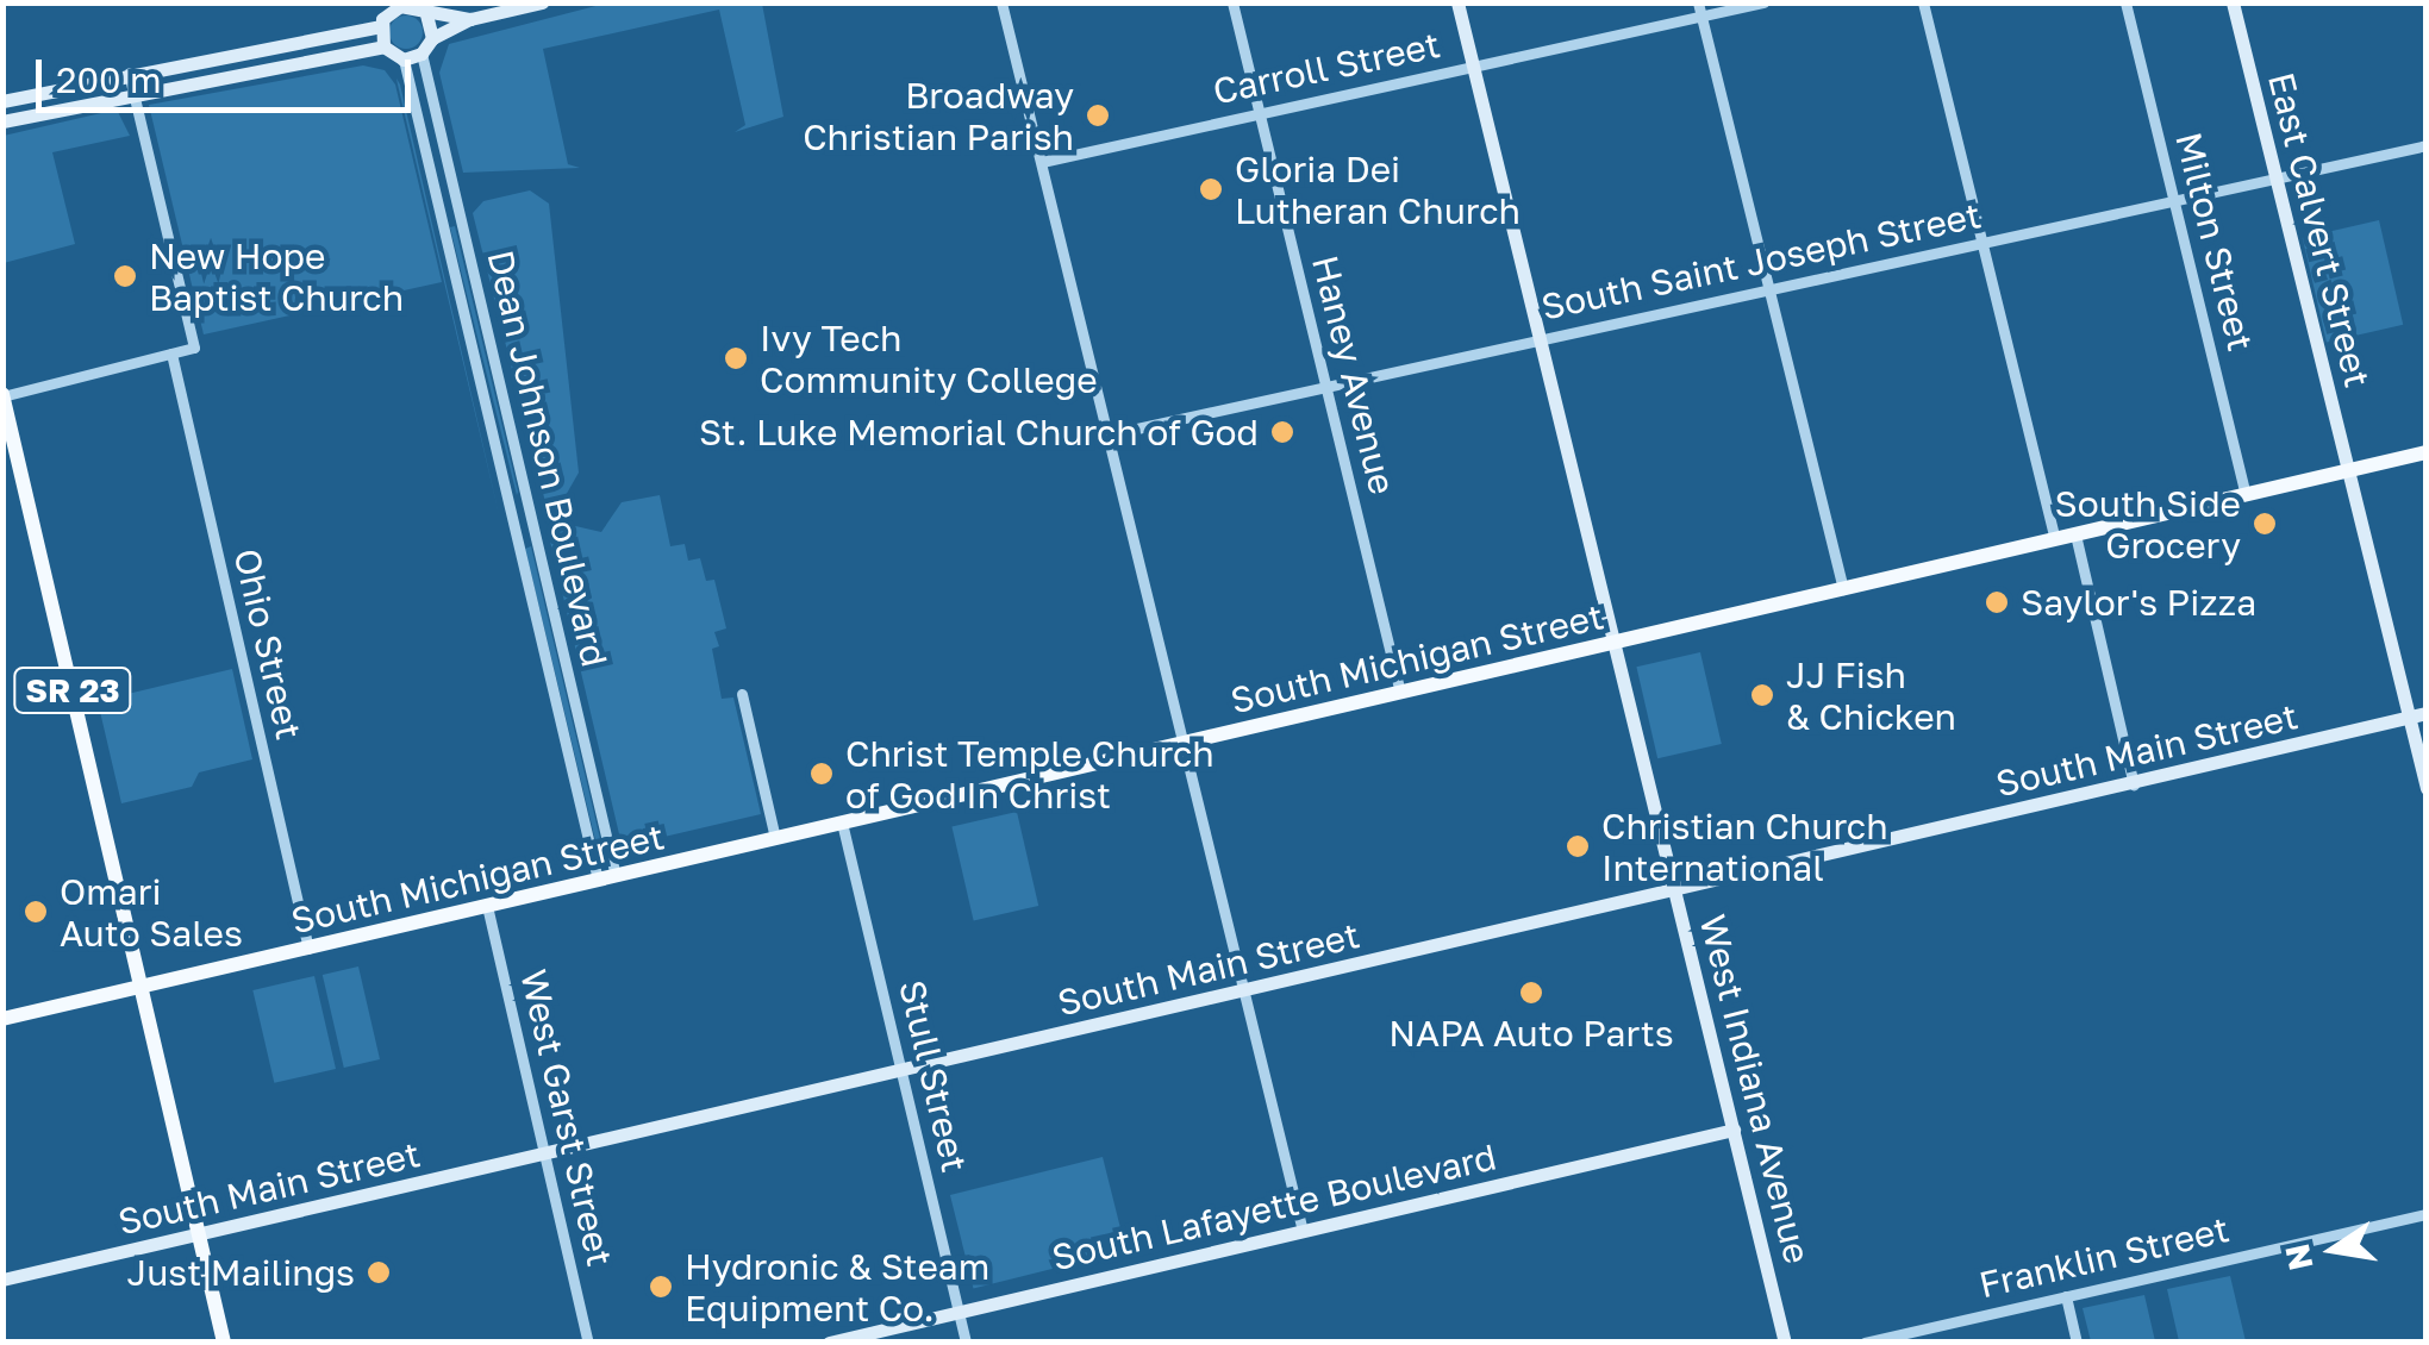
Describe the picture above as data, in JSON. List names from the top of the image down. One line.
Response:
{"streets":{"main road":["South Michigan Street","SR 23"],"street":["Carroll Street","East Calvert Street","Milton Street","South Saint Joseph Street","Haney Avenue","Dean Johnson Boulevard","Ohio Street","South Main Street","Stull Street","West Indiana Avenue","West Garst Street","South Lafayette Boulevard","Franklin Street"]},"crossings":[["Carroll Street","Haney Avenue"],["Carroll Street","West Indiana Avenue"],["East Calvert Street","South Saint Joseph Street"],["East Calvert Street","South Michigan Street"],["East Calvert Street","South Main Street"],["Milton Street","South Saint Joseph Street"],["Milton Street","South Michigan Street"],["South Saint Joseph Street","Haney Avenue"],["South Saint Joseph Street","West Indiana Avenue"],["Haney Avenue","South Michigan Street"],["Dean Johnson Boulevard","South Michigan Street"],["Ohio Street","South Michigan Street"],["South Michigan Street","SR 23"],["South Michigan Street","Stull Street"],["South Michigan Street","West Indiana Avenue"],["South Michigan Street","West Garst Street"],["SR 23","South Main Street"],["South Main Street","Stull Street"],["South Main Street","West Indiana Avenue"],["South Main Street","West Garst Street"],["Stull Street","South Lafayette Boulevard"],["West Indiana Avenue","South Lafayette Boulevard"]],"places":["Broadway Christian Parish","Gloria Dei Lutheran Church","New Hope Baptist Church","Ivy Tech Community College","St. Luke Memorial Church of God","South Side Grocery","Saylor's Pizza","JJ Fish & Chicken","Christ Temple Church of God In Christ","Christian Church International","Omari Auto Sales","NAPA Auto Parts","Just Mailings","Hydronic & Steam Equipment Co."],"scale_bar":"200 m","north":"left"}
